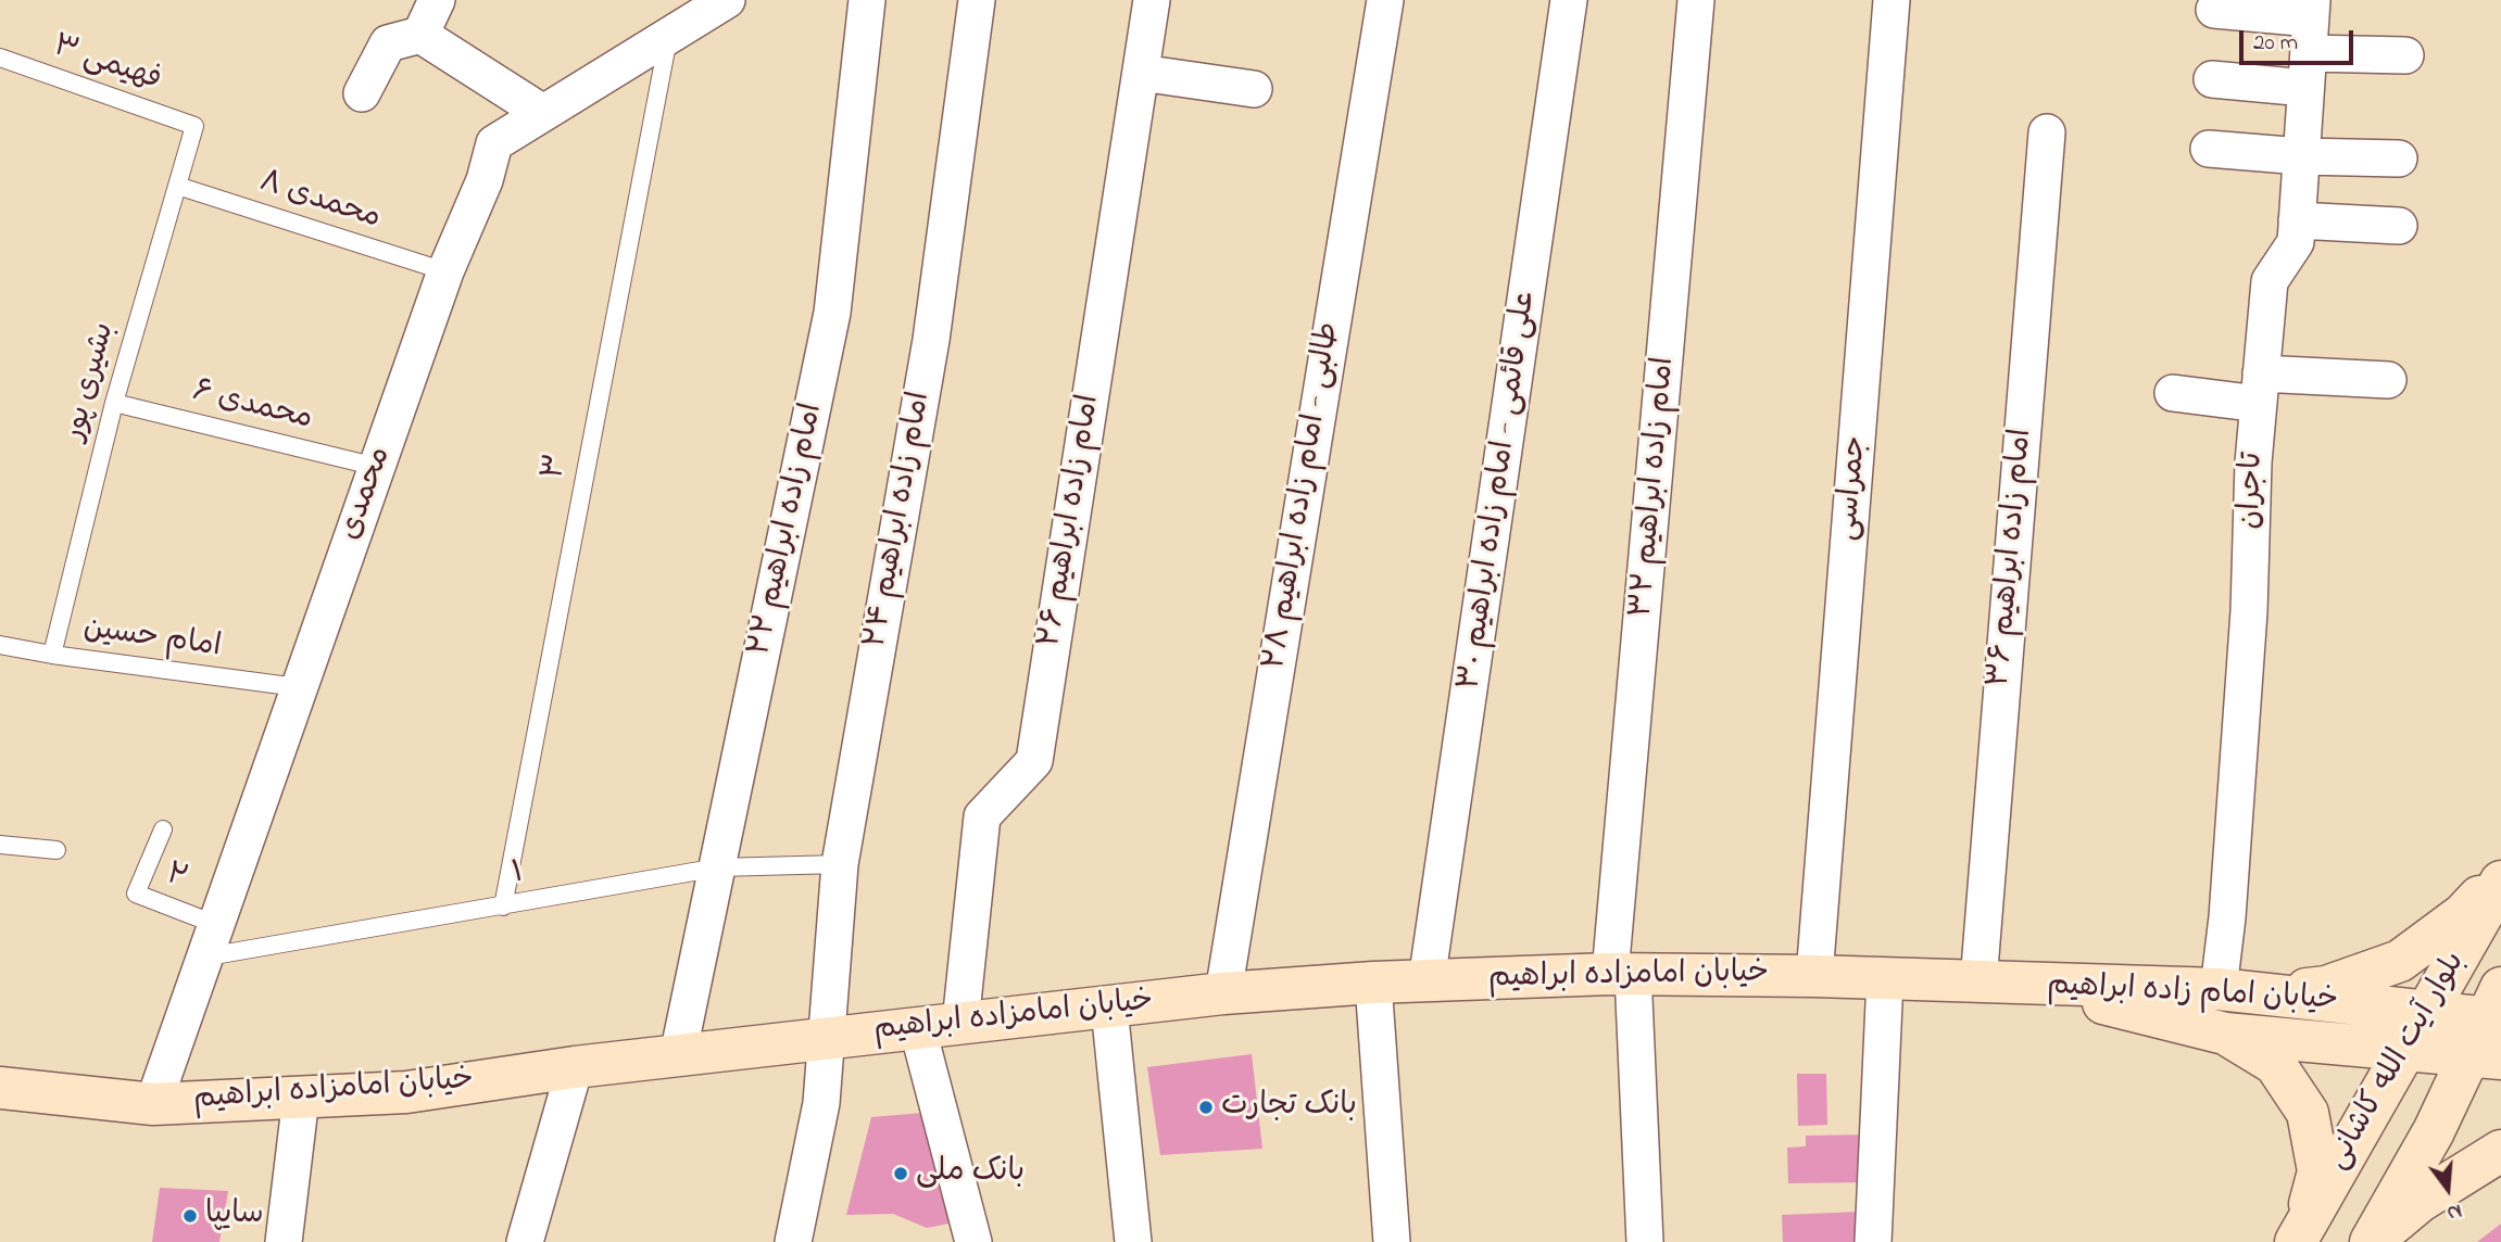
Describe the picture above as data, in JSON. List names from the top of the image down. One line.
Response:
{"streets":{"main road":["خیابان امامزاده ابراهیم","خیابان امام زاده ابراهیم","بلوار آیت الله کاشانی"],"street":["امام زاده ابراهیم ۳۲","جمراسی","علی قائمی - امام زاده ابراهیم ۳۰","تاجران","محمدی","طالبی - امام زاده ابراهیم ۲۸","امام زاده ابراهیم ۲۴","امام زاده ابراهیم ۲۶","امام زاده ابراهیم ۲۲","امام زاده ابراهیم ۳۶"],"lane":["فهیمی ۳","محمدی ۸","بشیری پور","محمدی ۶","۳","امام حسین","۱","۲"]},"crossings":[["فهیمی ۳","بشیری پور"],["محمدی ۸","بشیری پور"],["محمدی ۸","محمدی"],["بشیری پور","محمدی ۶"],["بشیری پور","امام حسین"],["محمدی ۶","محمدی"],["۳","محمدی"],["۳","۱"],["امام زاده ابراهیم ۳۲","خیابان امامزاده ابراهیم"],["جمراسی","خیابان امامزاده ابراهیم"],["علی قائمی - امام زاده ابراهیم ۳۰","خیابان امامزاده ابراهیم"],["تاجران","خیابان امام زاده ابراهیم"],["محمدی","امام حسین"],["محمدی","۱"],["محمدی","۲"],["محمدی","خیابان امامزاده ابراهیم"],["طالبی - امام زاده ابراهیم ۲۸","خیابان امامزاده ابراهیم"],["امام زاده ابراهیم ۲۴","۱"],["امام زاده ابراهیم ۲۴","خیابان امامزاده ابراهیم"],["امام زاده ابراهیم ۲۶","خیابان امامزاده ابراهیم"],["امام زاده ابراهیم ۲۲","۱"],["امام زاده ابراهیم ۲۲","خیابان امامزاده ابراهیم"],["امام زاده ابراهیم ۳۶","خیابان امامزاده ابراهیم"],["۱","۲"],["خیابان امامزاده ابراهیم","خیابان امام زاده ابراهیم"],["خیابان امام زاده ابراهیم","بلوار آیت الله کاشانی"]],"places":["بانک تجارت","بانک ملی","سایپا"],"scale_bar":"20 m","north":"bottom"}
